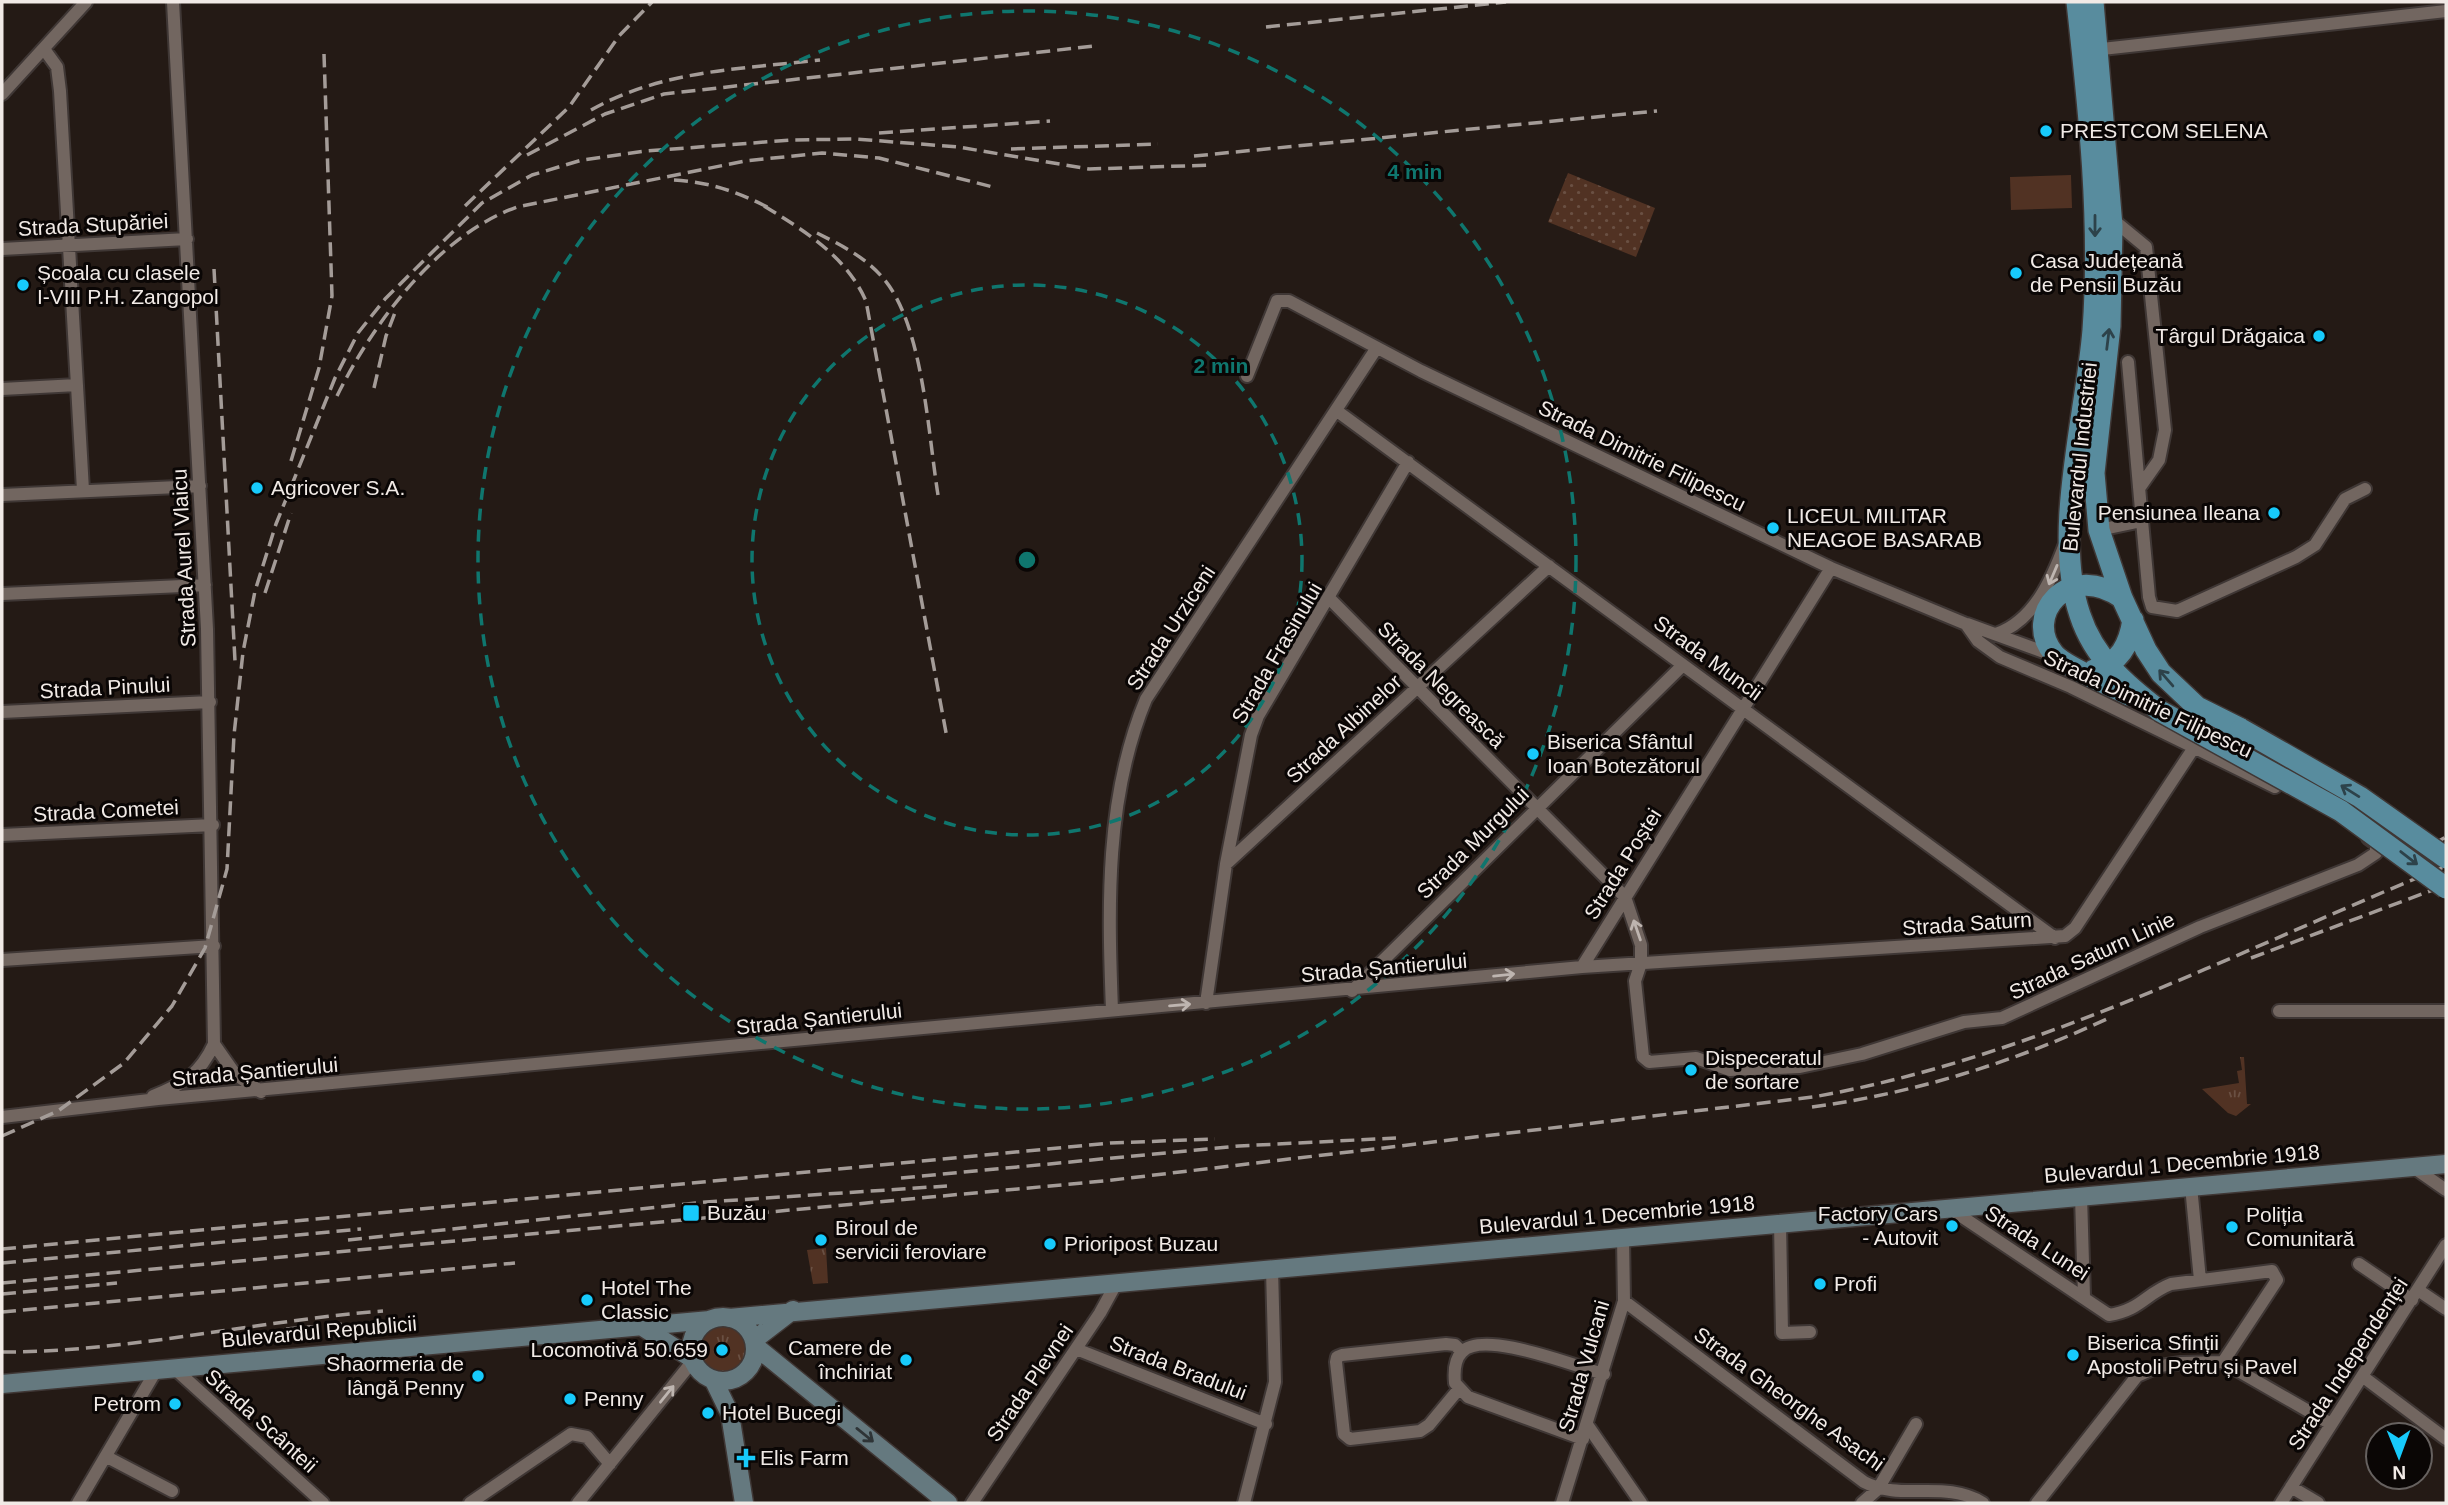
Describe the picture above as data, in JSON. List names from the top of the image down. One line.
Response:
{"streets":{"main road":["Bulevardul Industriei","Bulevardul 1 Decembrie 1918","Bulevardul Republicii"],"street":["Strada Stupăriei","Strada Dimitrie Filipescu","Strada Aurel Vlaicu","Strada Urziceni","Strada Frasinului","Strada Muncii","Strada Negrească","Strada Pinului","Strada Albinelor","Strada Cometei","Strada Murgului","Strada Poștei","Strada Saturn","Strada Saturn Linie","Strada Șantierului","Strada Lunei","Strada Independenței","Strada Vulcani","Strada Bradului","Strada Plevnei","Strada Gheorghe Asachi","Strada Scânteii"]},"crossings":[["Strada Stupăriei","Strada Aurel Vlaicu"],["Strada Dimitrie Filipescu","Strada Urziceni"],["Strada Dimitrie Filipescu","Strada Poștei"],["Strada Dimitrie Filipescu","Strada Saturn"],["Strada Dimitrie Filipescu","Strada Saturn Linie"],["Strada Aurel Vlaicu","Strada Pinului"],["Strada Aurel Vlaicu","Strada Cometei"],["Strada Urziceni","Strada Muncii"],["Strada Urziceni","Strada Șantierului"],["Strada Frasinului","Strada Muncii"],["Strada Frasinului","Strada Negrească"],["Strada Frasinului","Strada Albinelor"],["Strada Frasinului","Strada Șantierului"],["Strada Muncii","Strada Albinelor"],["Strada Muncii","Strada Murgului"],["Strada Muncii","Strada Poștei"],["Strada Muncii","Strada Saturn"],["Strada Negrească","Strada Albinelor"],["Strada Negrească","Strada Murgului"],["Strada Negrească","Strada Poștei"],["Strada Negrească","Strada Saturn"],["Strada Negrească","Strada Saturn Linie"],["Strada Negrească","Strada Șantierului"],["Strada Murgului","Strada Șantierului"],["Strada Poștei","Strada Șantierului"],["Strada Saturn","Strada Șantierului"],["Bulevardul 1 Decembrie 1918","Strada Lunei"],["Bulevardul 1 Decembrie 1918","Bulevardul Republicii"],["Bulevardul 1 Decembrie 1918","Strada Vulcani"],["Bulevardul 1 Decembrie 1918","Strada Plevnei"],["Bulevardul Republicii","Strada Scânteii"],["Strada Vulcani","Strada Gheorghe Asachi"],["Strada Bradului","Strada Plevnei"]],"places":{"other":["PRESTCOM SELENA","Casa Județeană de Pensii Buzău","Școala cu clasele I-VIII P.H. Zangopol","Târgul Drăgaica","Agricover S.A.","Pensiunea Ileana","LICEUL MILITAR NEAGOE BASARAB","Biserica Sfântul Ioan Botezătorul","Dispeceratul de sortare","Factory Cars - Autovit","Poliția Comunitară","Biroul de servicii feroviare","Prioripost Buzau","Profi","Hotel The Classic","Locomotivă 50.659","Biserica Sfinții Apostoli Petru și Pavel","Camere de închiriat","Shaormeria de lângă Penny","Penny","Petrom","Hotel Bucegi"],"transit":["Buzău"],"health":["Elis Farm"]},"north":"bottom","rings":["4 min","2 min"]}
